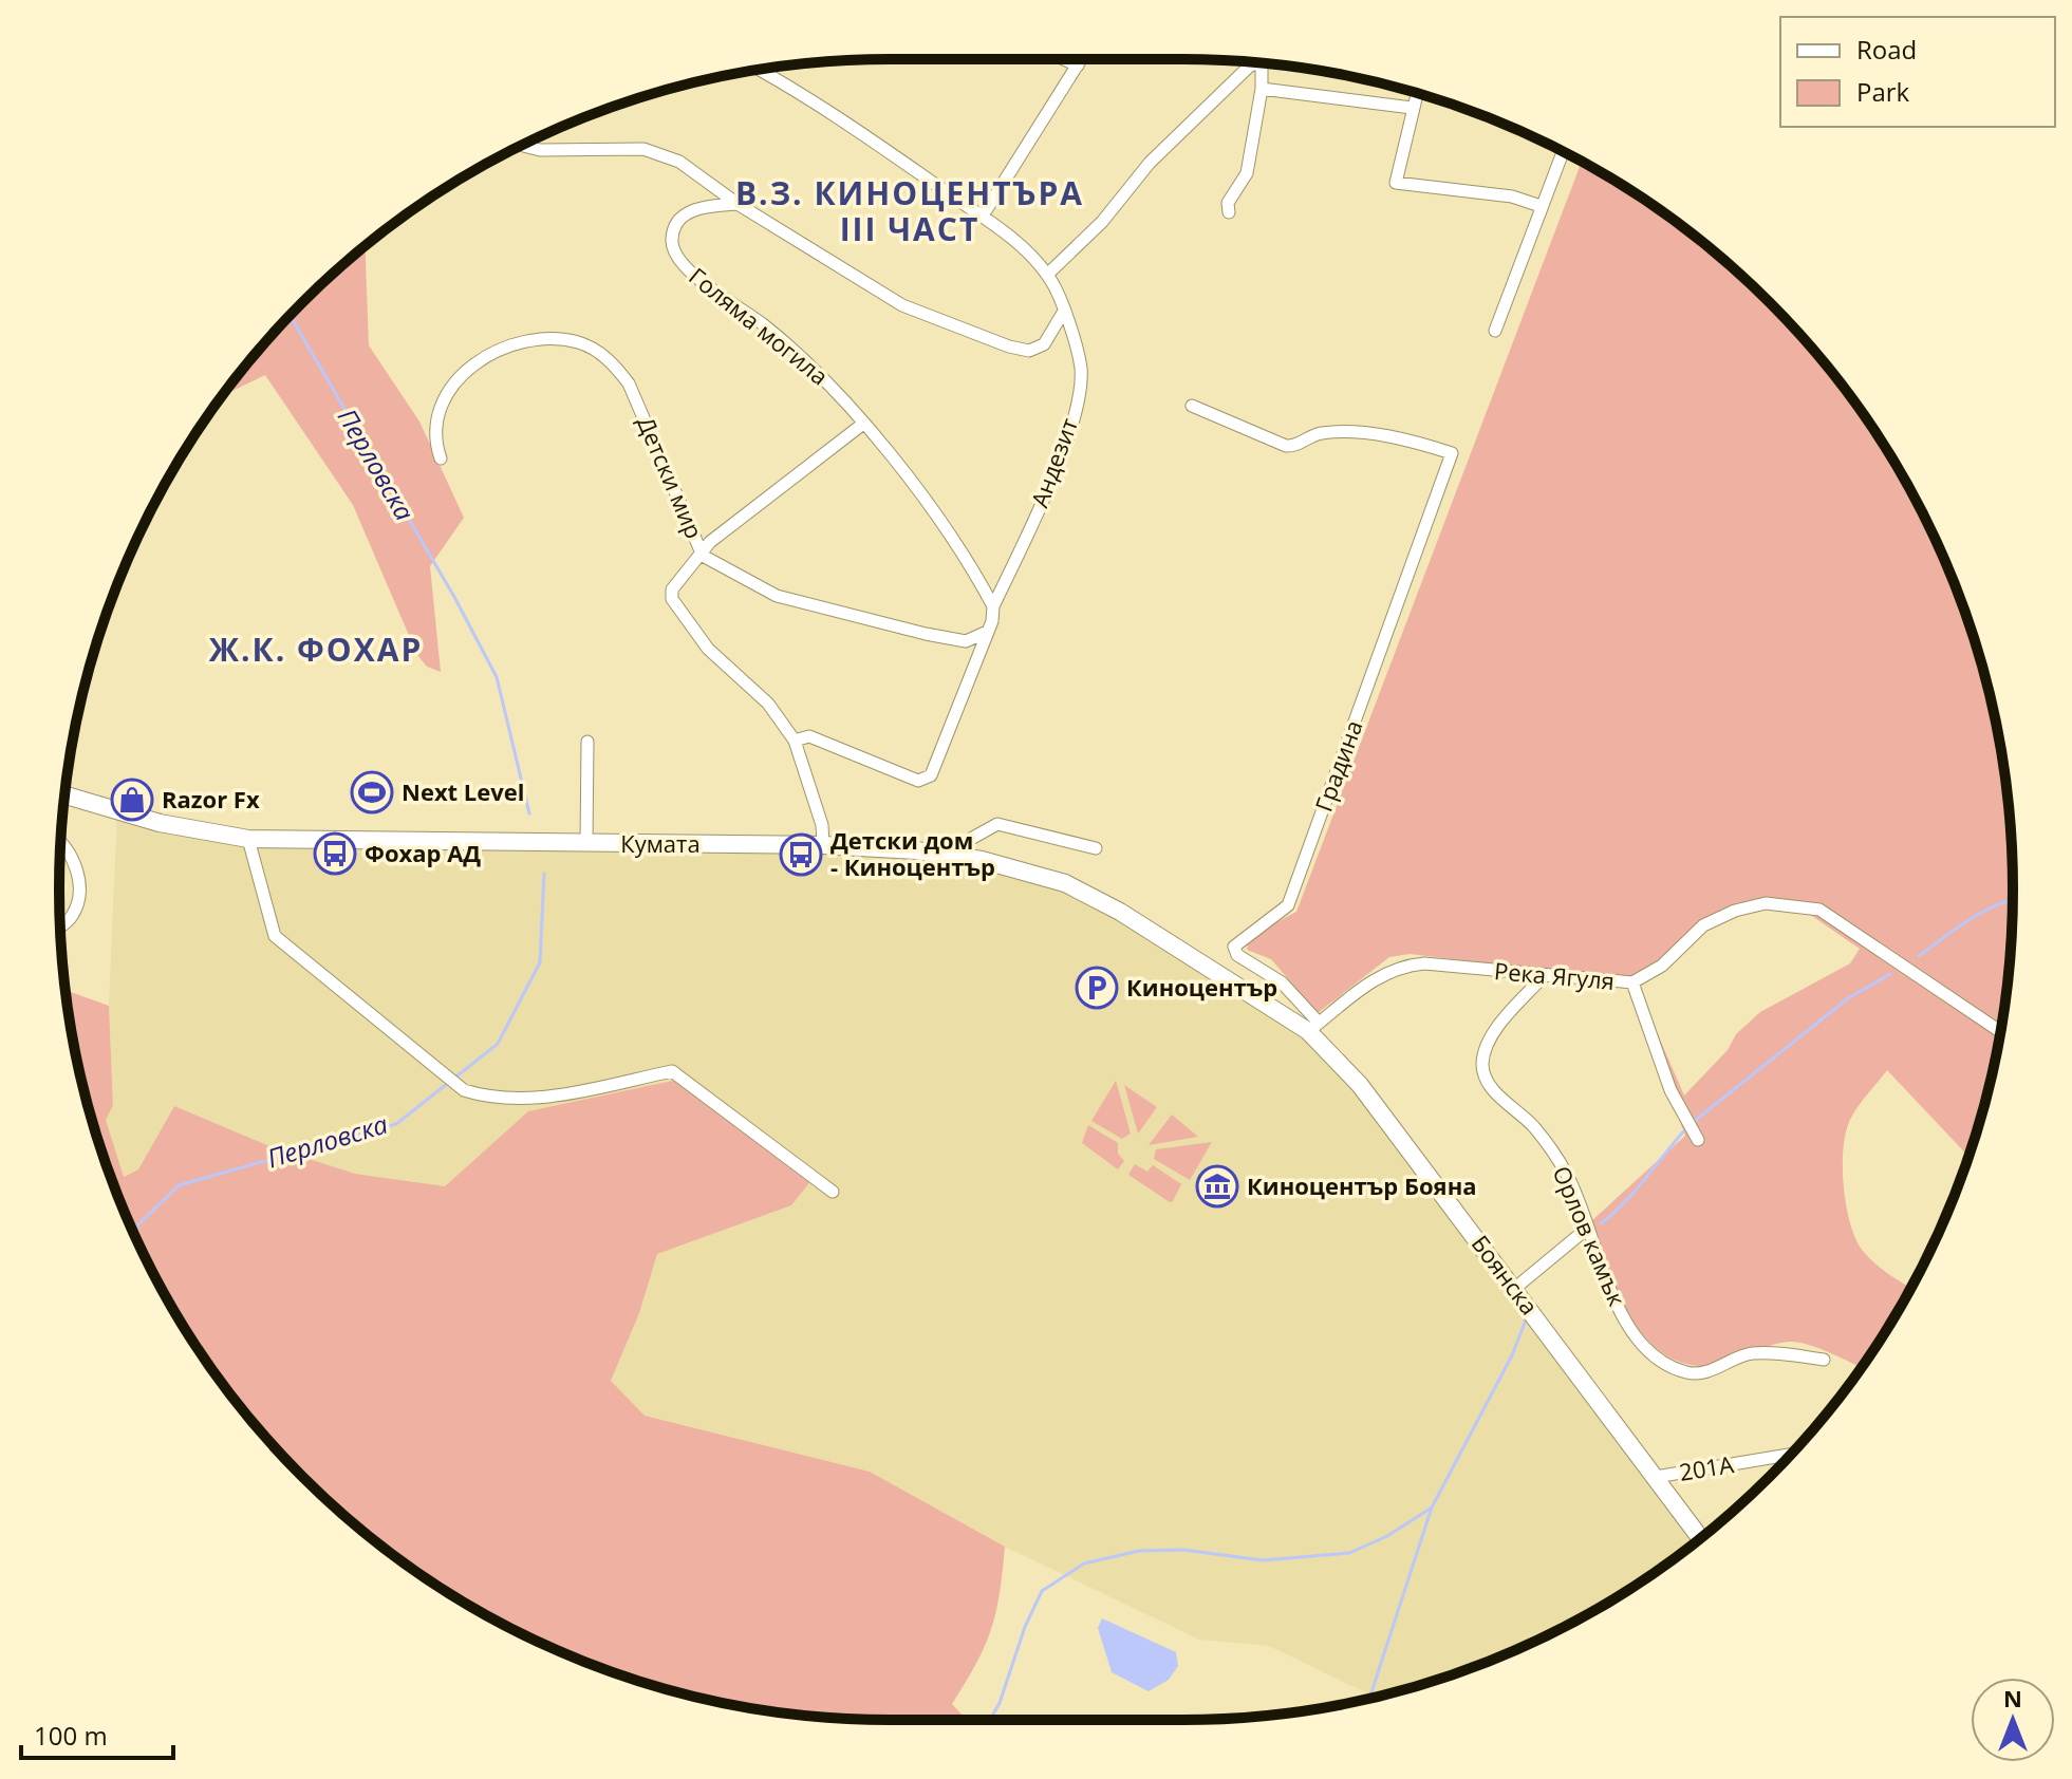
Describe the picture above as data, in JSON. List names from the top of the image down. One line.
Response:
{"streets":{"main road":["Кумата","Боянска"],"street":["Голяма могила","Андезит","Детски мир","Градина","Река Ягуля","Орлов камък","201А"]},"crossings":[["Голяма могила","Андезит"],["Детски мир","Кумата"],["Градина","Река Ягуля"],["Градина","Боянска"],["Кумата","Боянска"],["Река Ягуля","Орлов камък"],["Река Ягуля","Боянска"],["Боянска","201А"]],"districts":["В.З. КИНОЦЕНТЪРА ІІІ ЧАСТ","Ж.К. ФОХАР"],"water":["Перловска"],"places":{"sports":["Next Level"],"shop":["Razor Fx"],"bus stop":["Фохар АД","Детски дом - Киноцентър"],"parking":["Киноцентър"],"museum":["Киноцентър Бояна"]},"legend":["Road","Park"],"scale_bar":"100 m","north":"top"}
